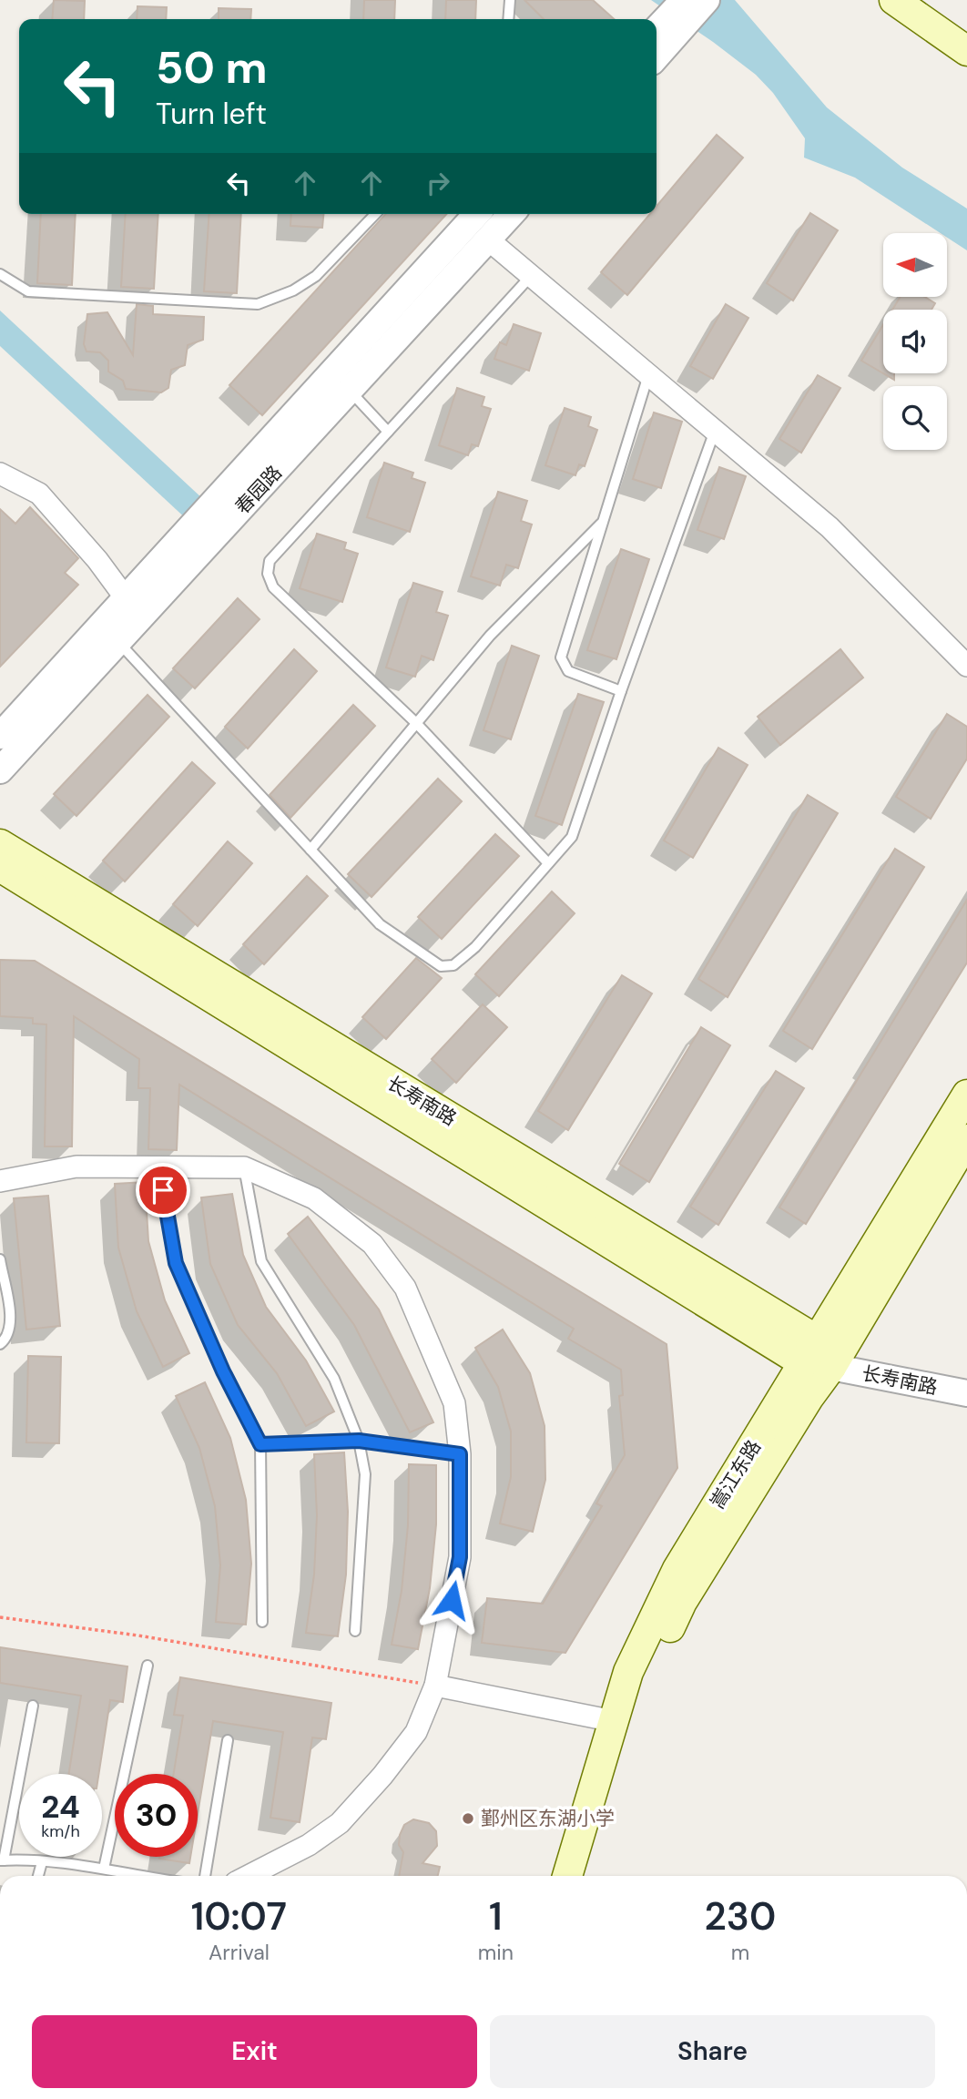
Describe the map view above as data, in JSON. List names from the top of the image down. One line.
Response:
{"streets":{"main road":["长寿南路","嵩江东路"],"street":["春园路"]},"crossings":[["长寿南路","嵩江东路"]],"places":["鄞州区东湖小学"],"north":"left","page":{"turn":["50 m","Turn left"],"speed":"24 km/h","limit":"30","eta":["10:07","Arrival","1","min","230","m"],"buttons":["Exit","Share"]}}
